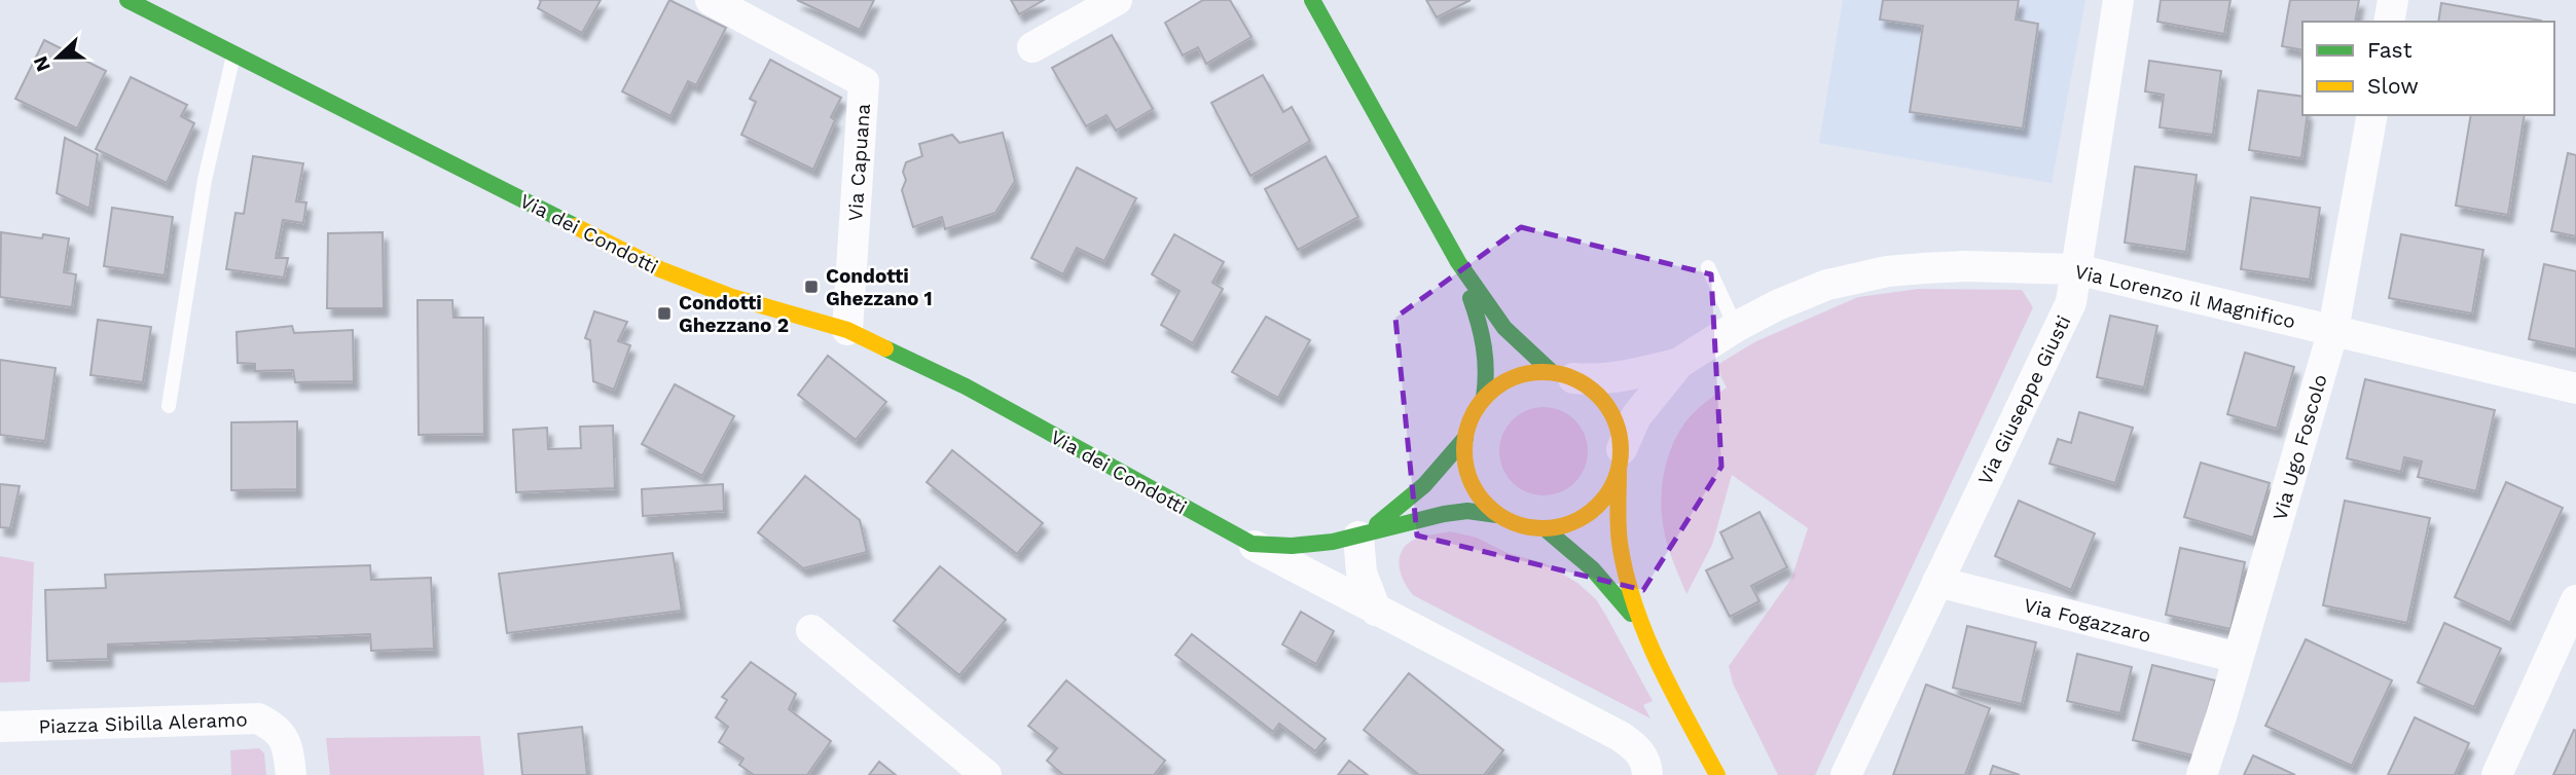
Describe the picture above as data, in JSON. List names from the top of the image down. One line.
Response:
{"streets":{"street":["Via Capuana","Via dei Condotti","Via Lorenzo il Magnifico","Via Giuseppe Giusti","Via Ugo Foscolo","Via Fogazzaro","Piazza Sibilla Aleramo"]},"crossings":[["Via Capuana","Via dei Condotti"],["Via dei Condotti","Via Lorenzo il Magnifico"],["Via Lorenzo il Magnifico","Via Giuseppe Giusti"],["Via Lorenzo il Magnifico","Via Ugo Foscolo"],["Via Giuseppe Giusti","Via Fogazzaro"],["Via Ugo Foscolo","Via Fogazzaro"]],"places":{"transit":["Condotti Ghezzano 1","Condotti Ghezzano 2"]},"legend":["Fast","Slow"],"north":"left"}
